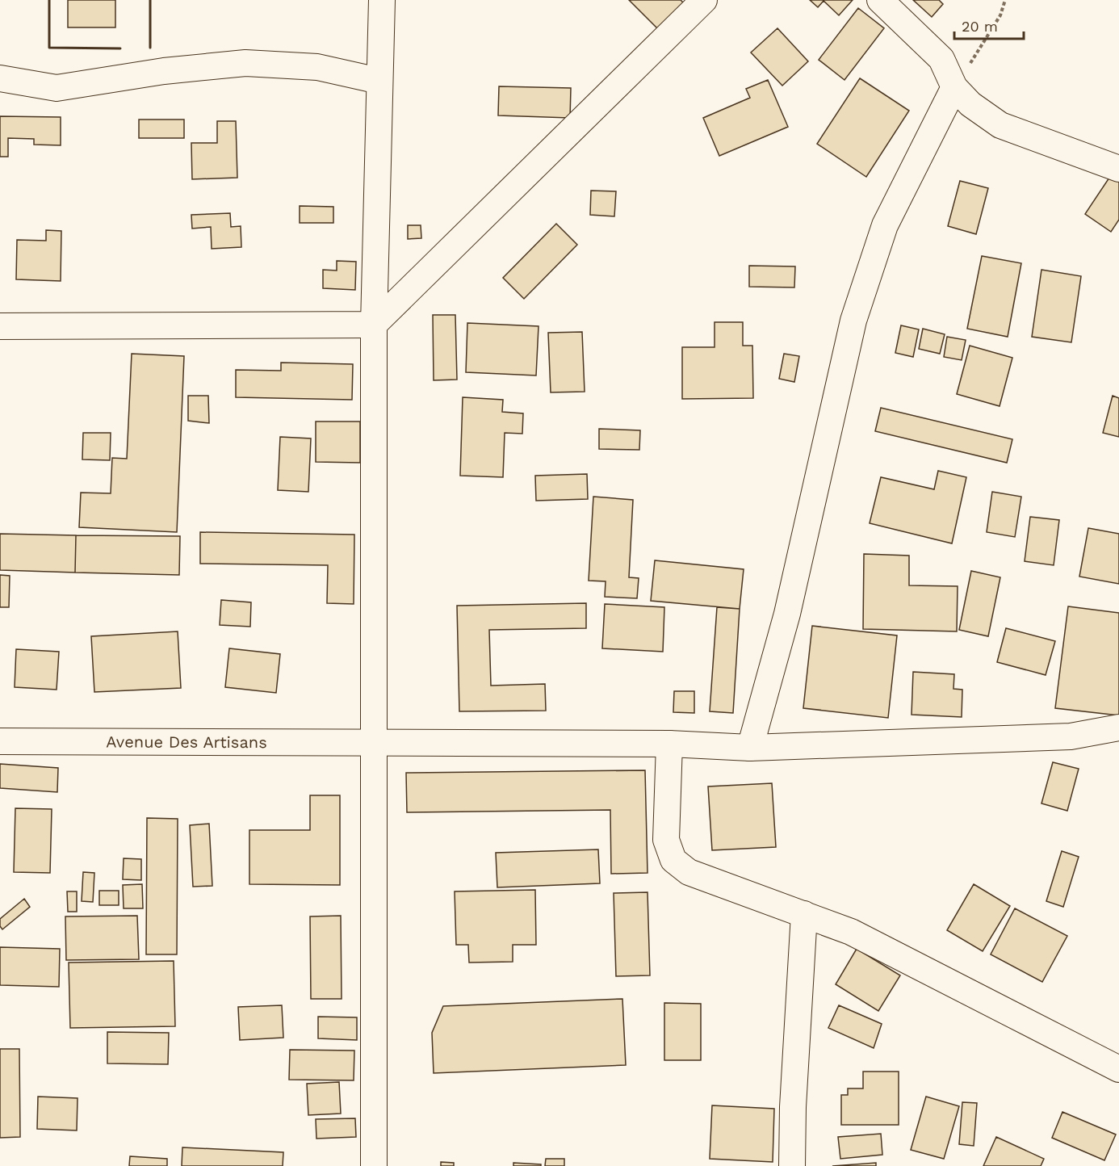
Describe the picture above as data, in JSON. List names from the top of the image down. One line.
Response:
{"streets":{"street":["Avenue Des Artisans"]},"scale_bar":"20 m"}
